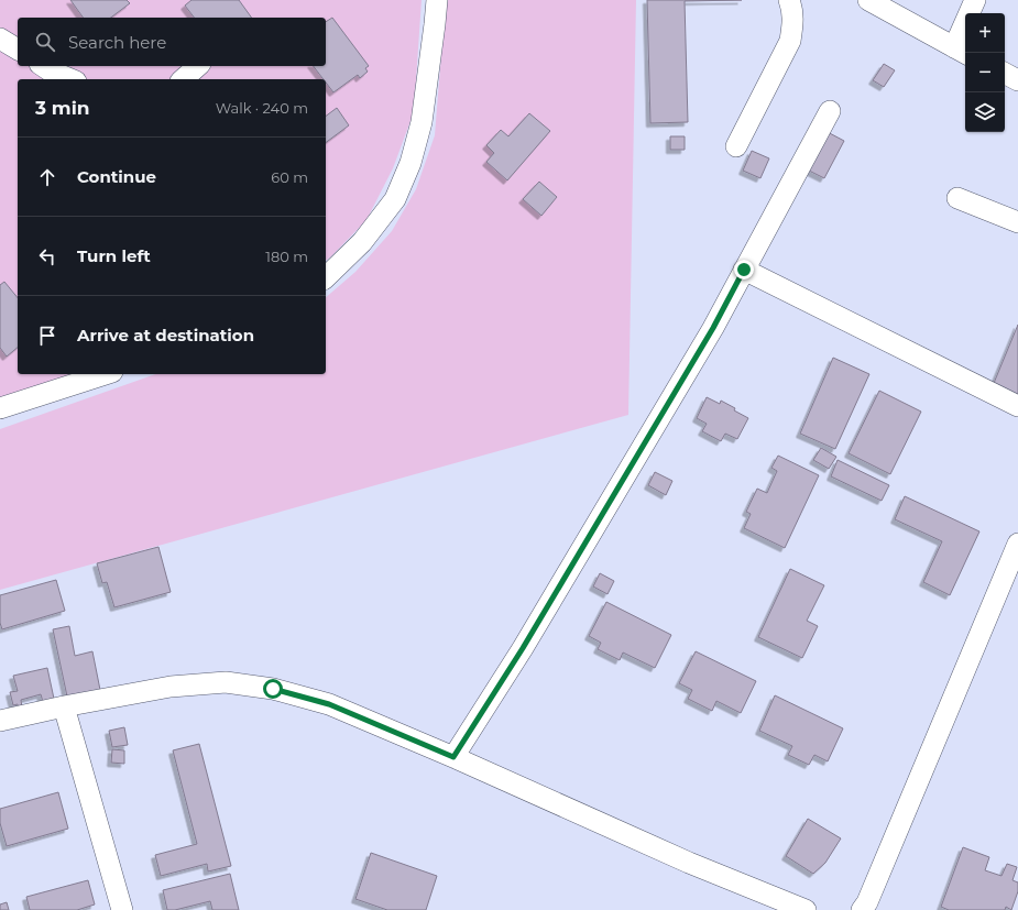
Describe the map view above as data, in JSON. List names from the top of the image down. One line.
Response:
{"page":{"map_buttons":["+","−"],"search":"Search here","heading":["3 min","Walk · 240 m"],"list":[["Continue","60 m"],["Turn left","180 m"],"Arrive at destination"]}}
